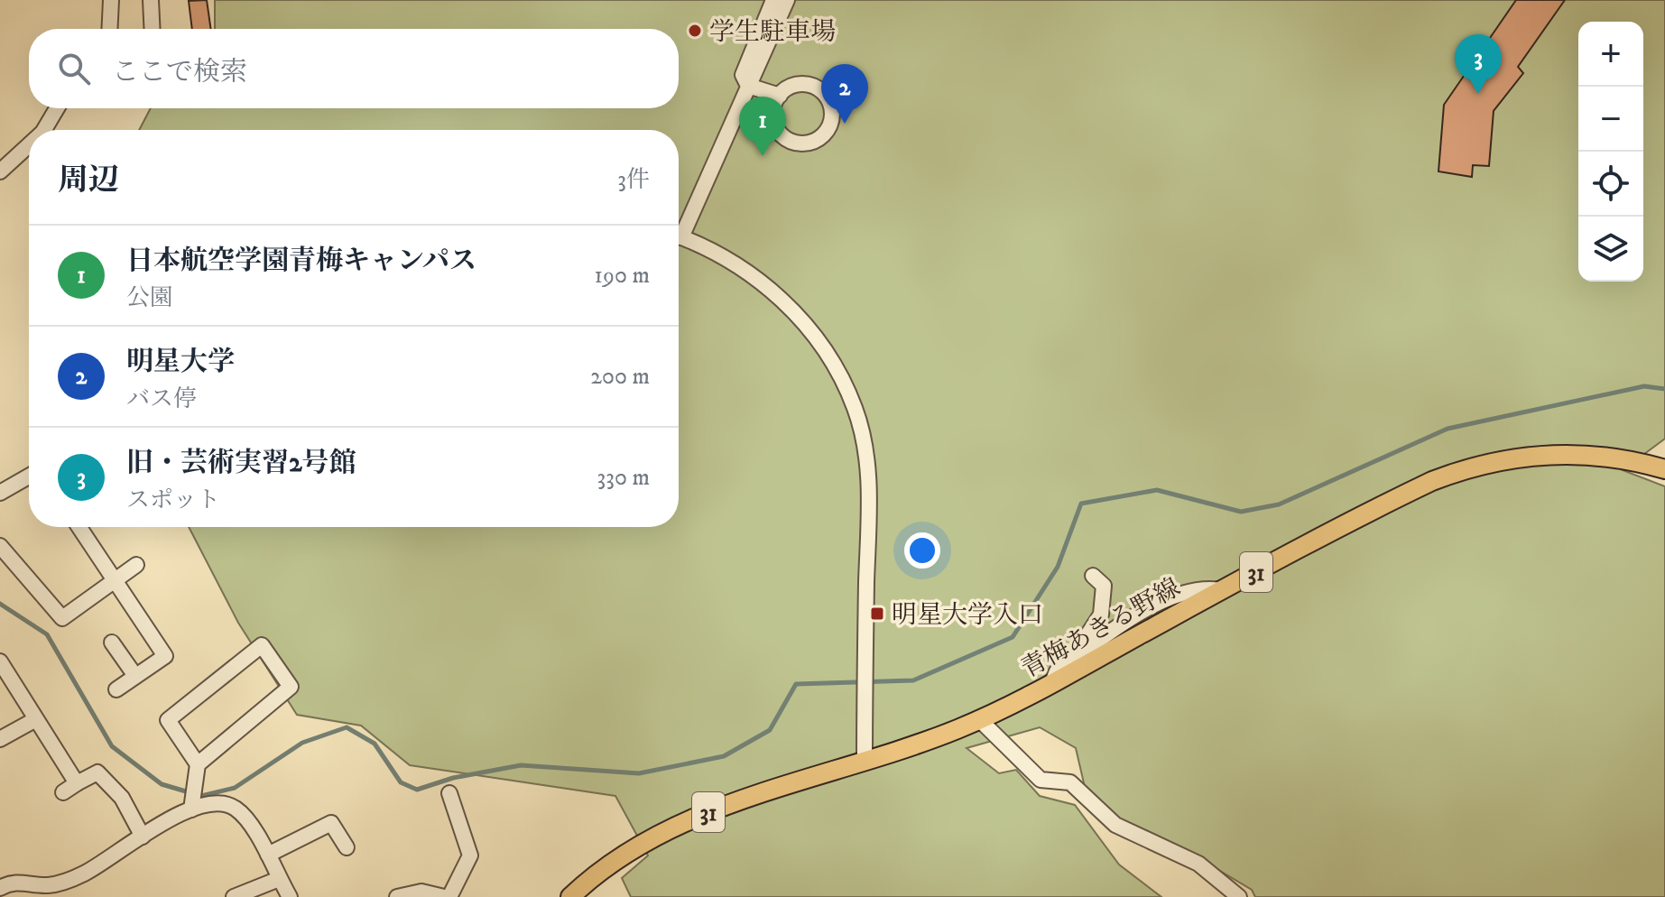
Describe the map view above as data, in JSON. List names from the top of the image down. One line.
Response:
{"streets":{"main road":["31","青梅あきる野線"]},"places":{"other":["学生駐車場"],"transit":["明星大学入口"]},"page":{"map_buttons":["+","−"],"search":"ここで検索","pins":["3","2","1"],"heading":["周辺","3件"],"list":[{"mark":"1","name":"日本航空学園青梅キャンパス","note":"公園","value":"190 m"},{"mark":"2","name":"明星大学","note":"バス停","value":"200 m"},{"mark":"3","name":"旧・芸術実習2号館","note":"スポット","value":"330 m"}]}}
